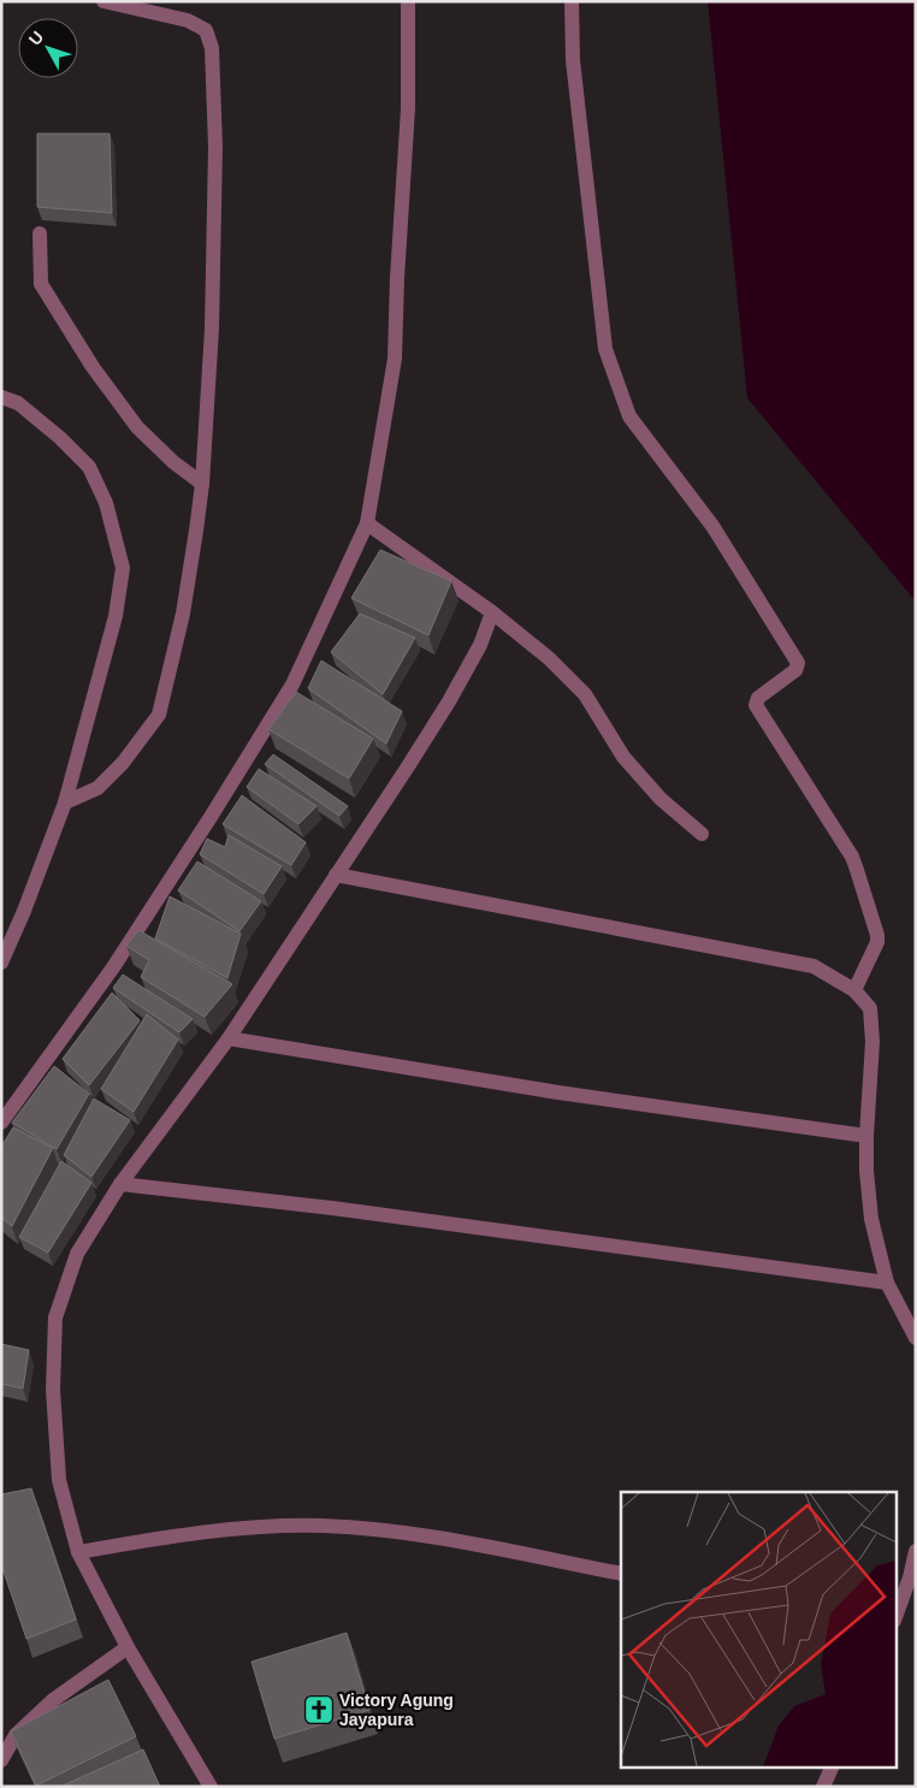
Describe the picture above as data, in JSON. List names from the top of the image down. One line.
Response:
{"places":{"church":["Victory Agung Jayapura"]},"north":"top left"}
